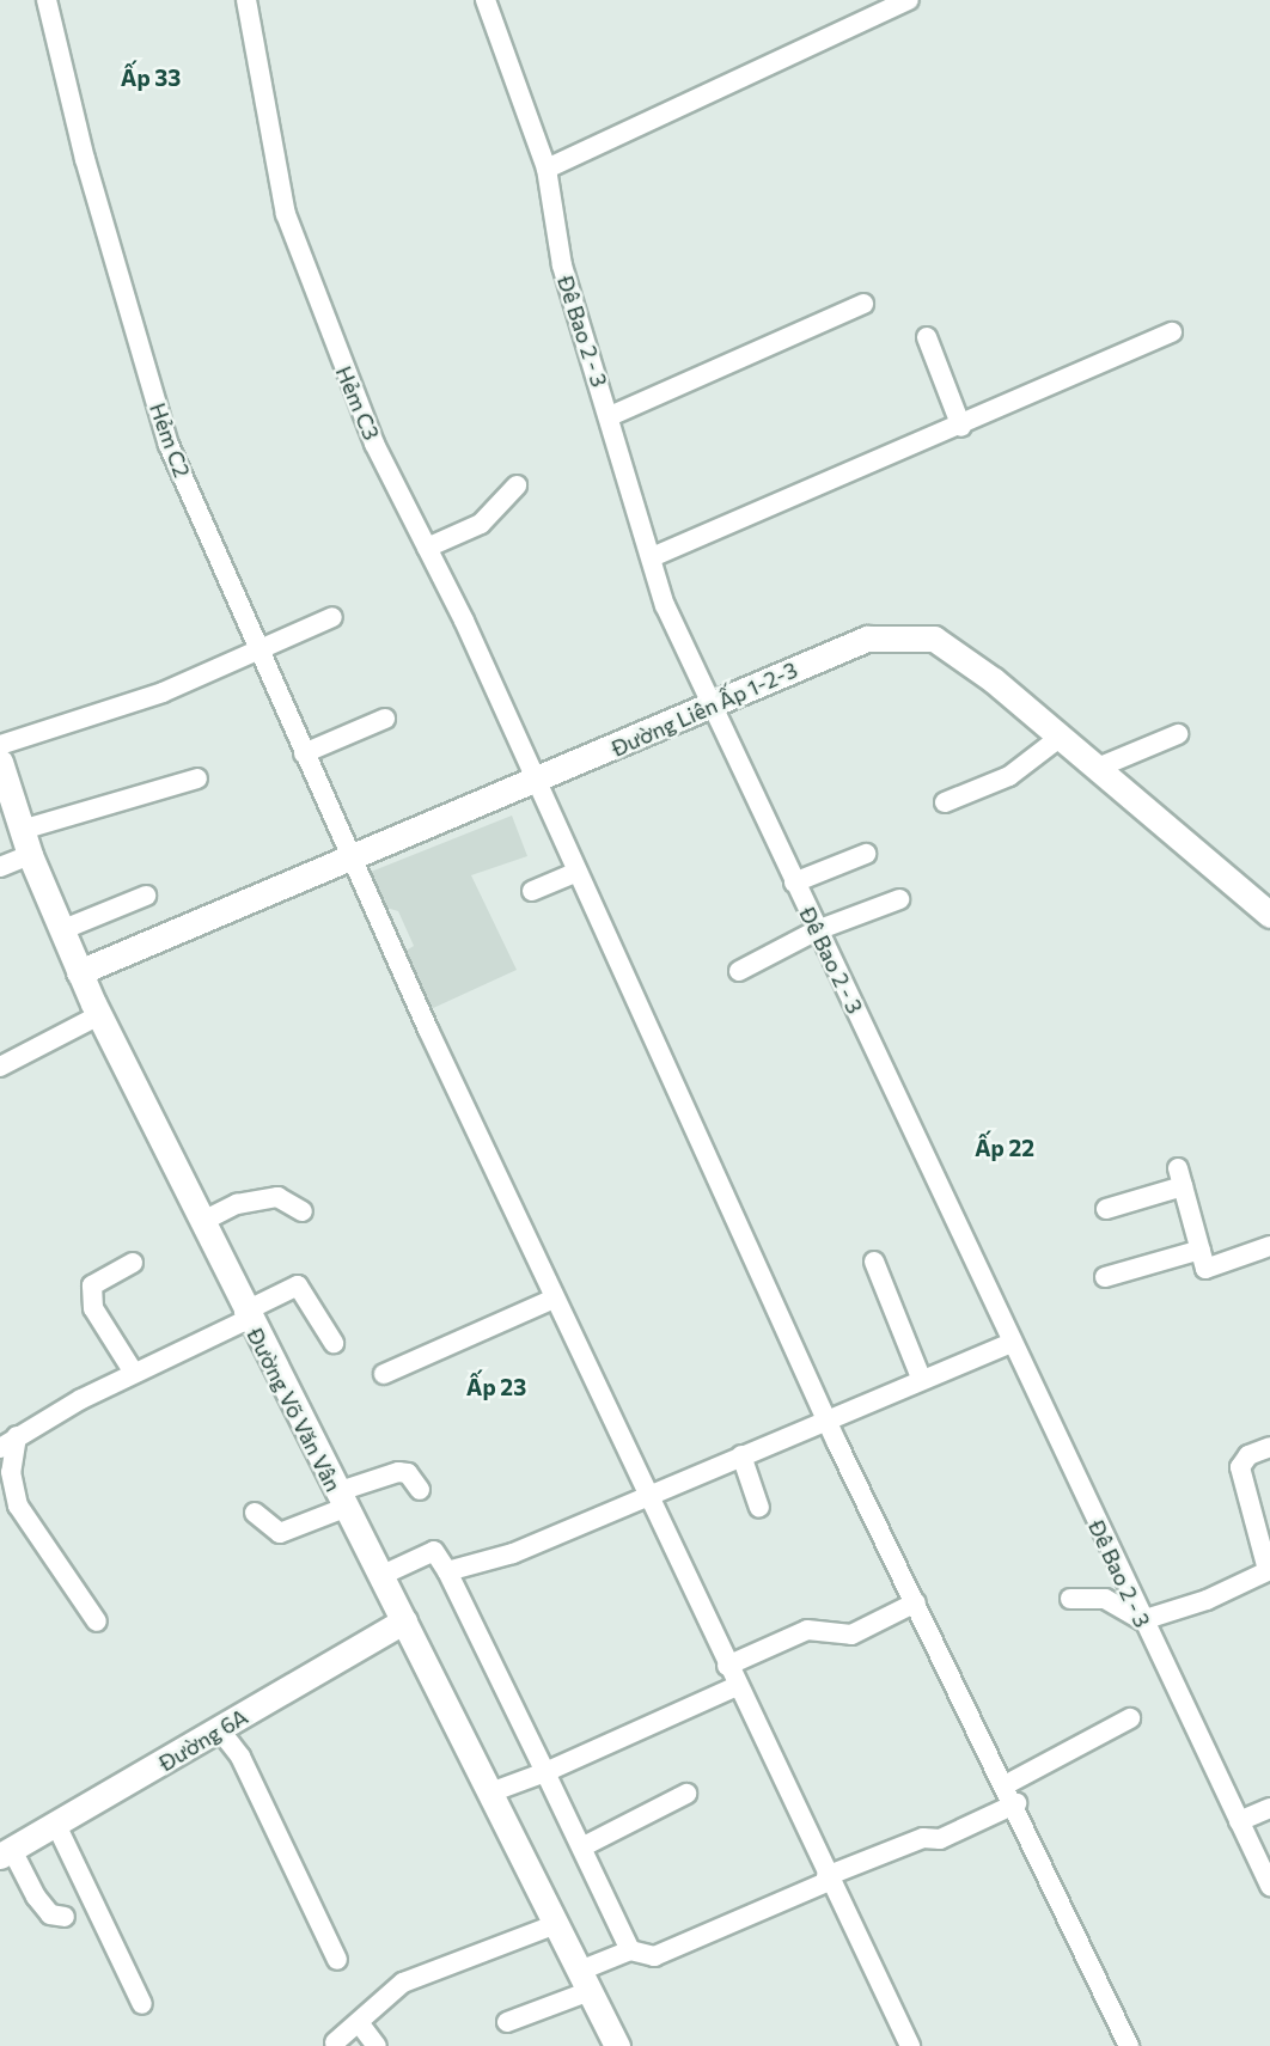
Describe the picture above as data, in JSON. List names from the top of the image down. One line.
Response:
{"streets":{"street":["Đê Bao 2 - 3","Hẻm C3","Hẻm C2","Đường Liên Ấp 1-2-3","Đường Võ Văn Vân","Đường 6A"]},"crossings":[["Đê Bao 2 - 3","Đường Liên Ấp 1-2-3"],["Hẻm C3","Đường Liên Ấp 1-2-3"],["Hẻm C2","Đường Liên Ấp 1-2-3"],["Đường Liên Ấp 1-2-3","Đường Võ Văn Vân"],["Đường Võ Văn Vân","Đường 6A"]],"districts":["Ấp 33","Ấp 22","Ấp 23"]}
